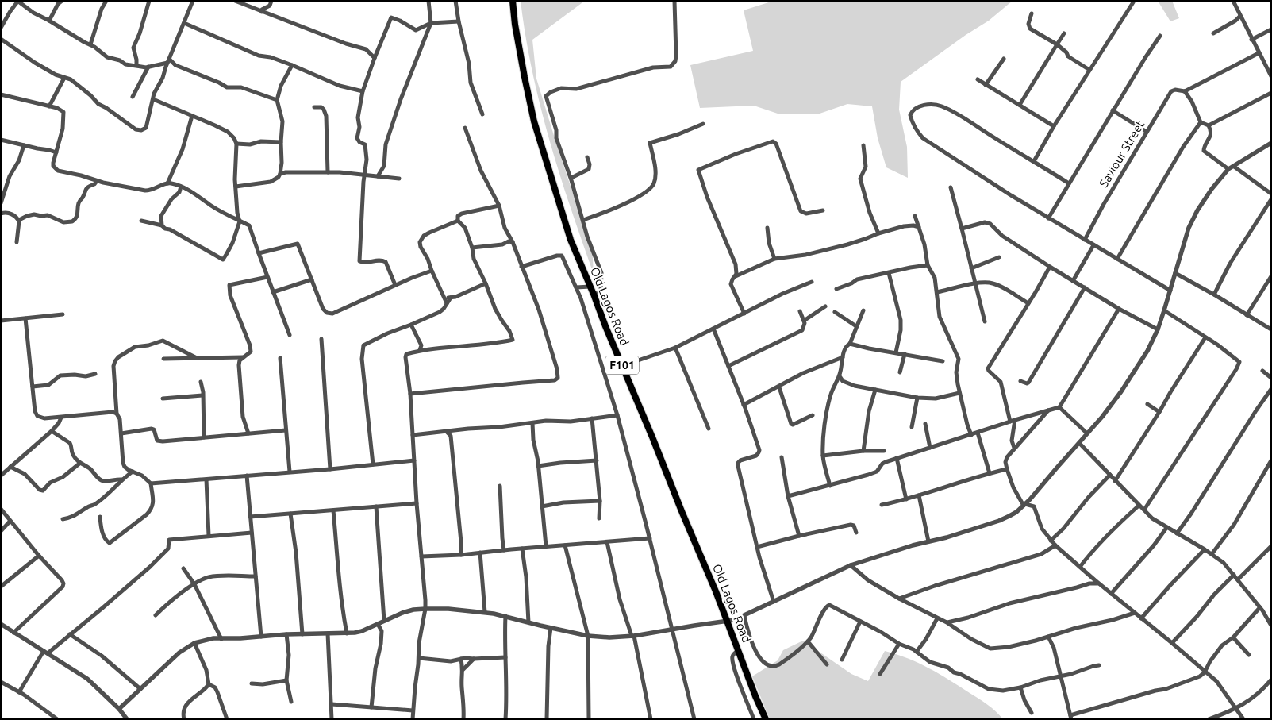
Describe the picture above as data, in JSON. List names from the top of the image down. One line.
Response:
{"streets":{"main road":["Old Lagos Road","F101"],"street":["Saviour Street"]}}
